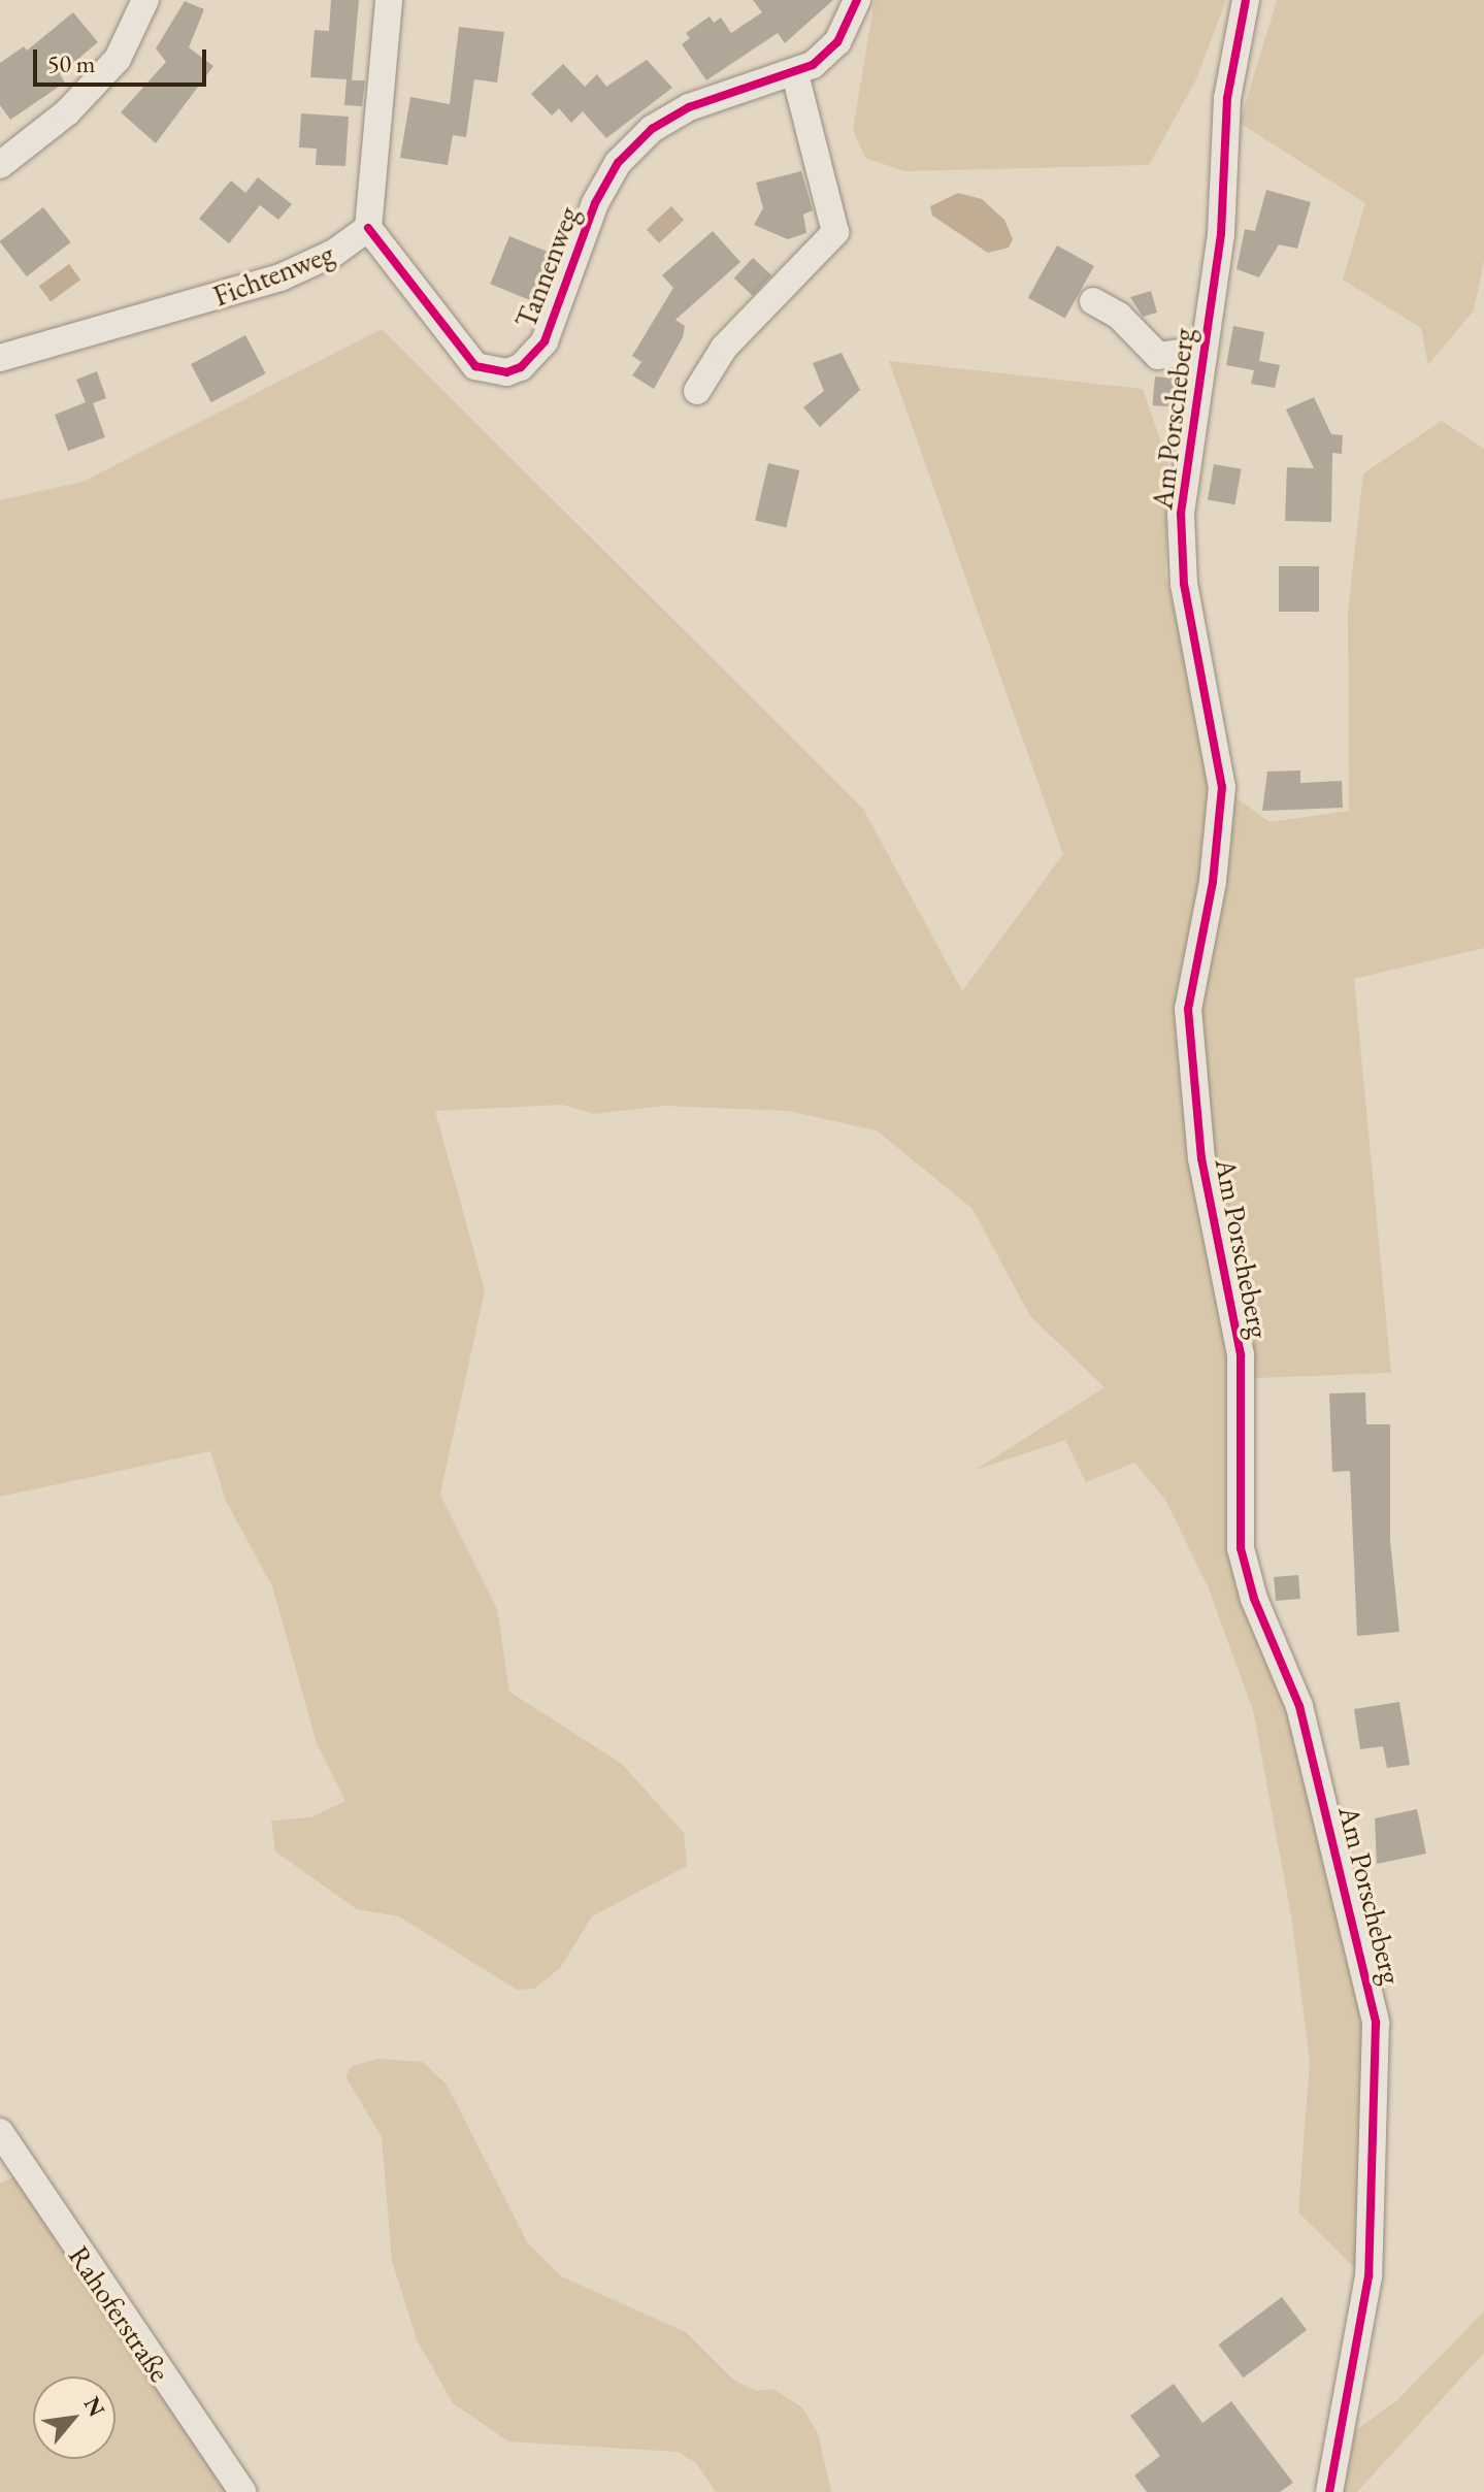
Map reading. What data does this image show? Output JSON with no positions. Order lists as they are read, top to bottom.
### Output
{
  "streets": {
    "street": [
      "Tannenweg",
      "Fichtenweg",
      "Am Porscheberg",
      "Rahoferstraße"
    ]
  },
  "crossings": [
    ["Tannenweg", "Fichtenweg"]
  ],
  "scale_bar": "50 m",
  "north": "top right"
}
